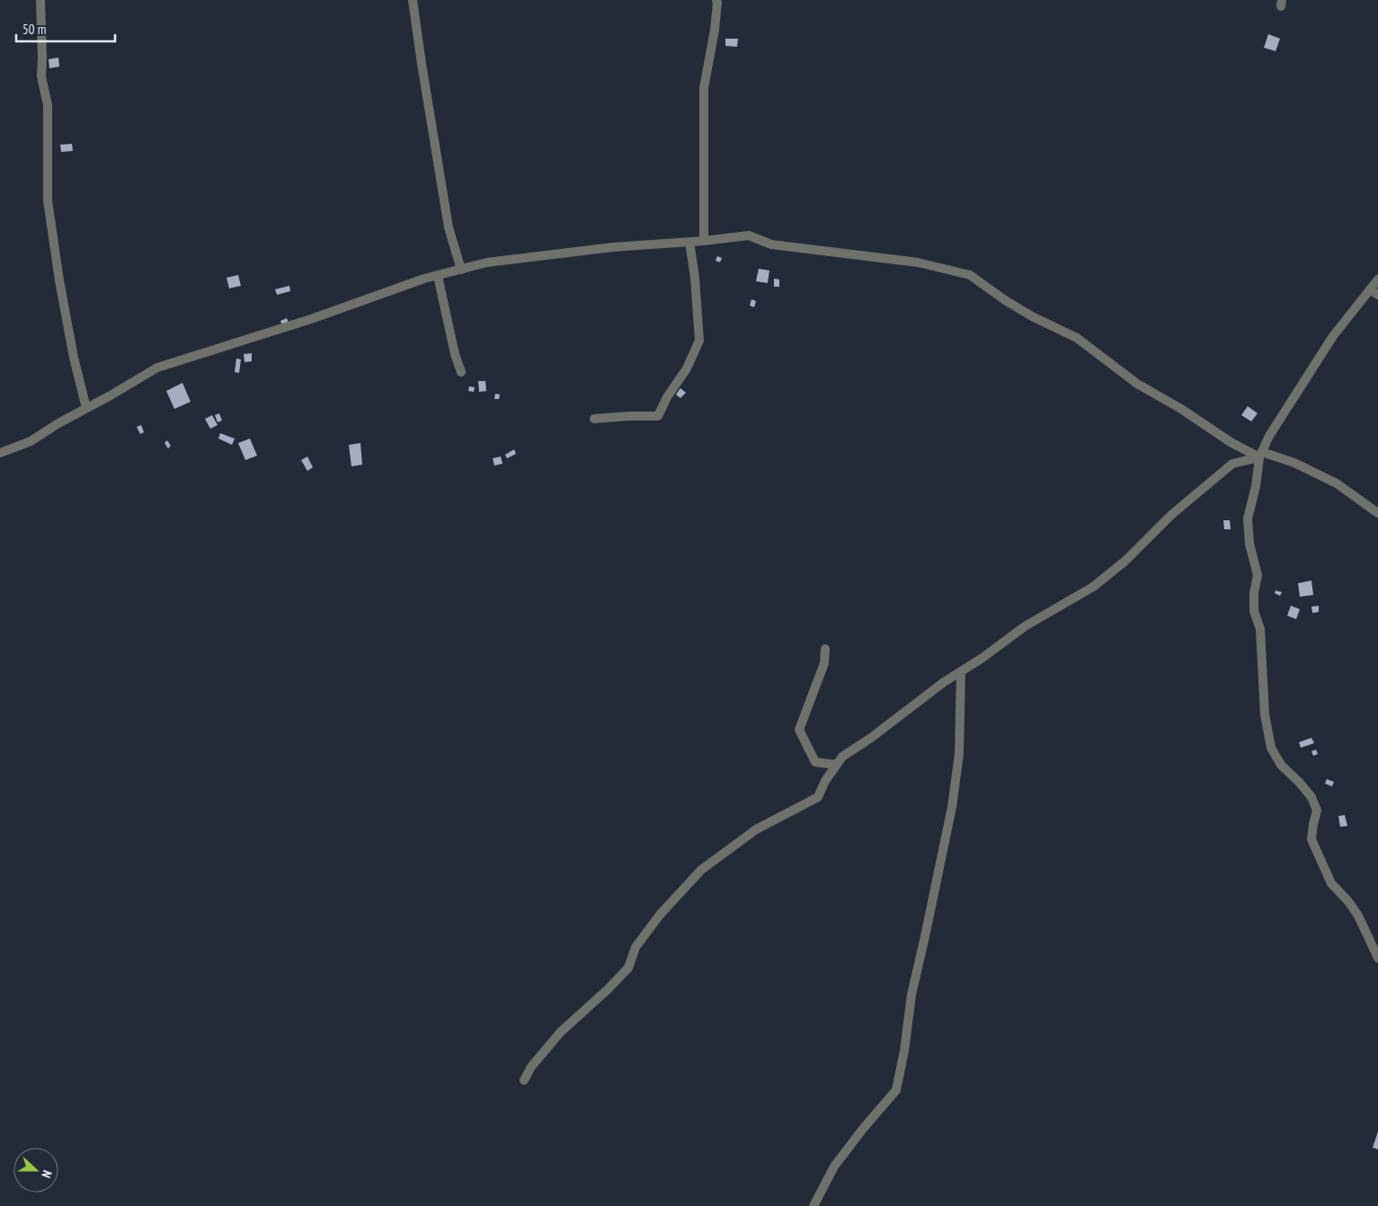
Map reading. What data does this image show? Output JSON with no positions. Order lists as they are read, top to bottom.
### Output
{
  "scale_bar": "50 m",
  "north": "right"
}
